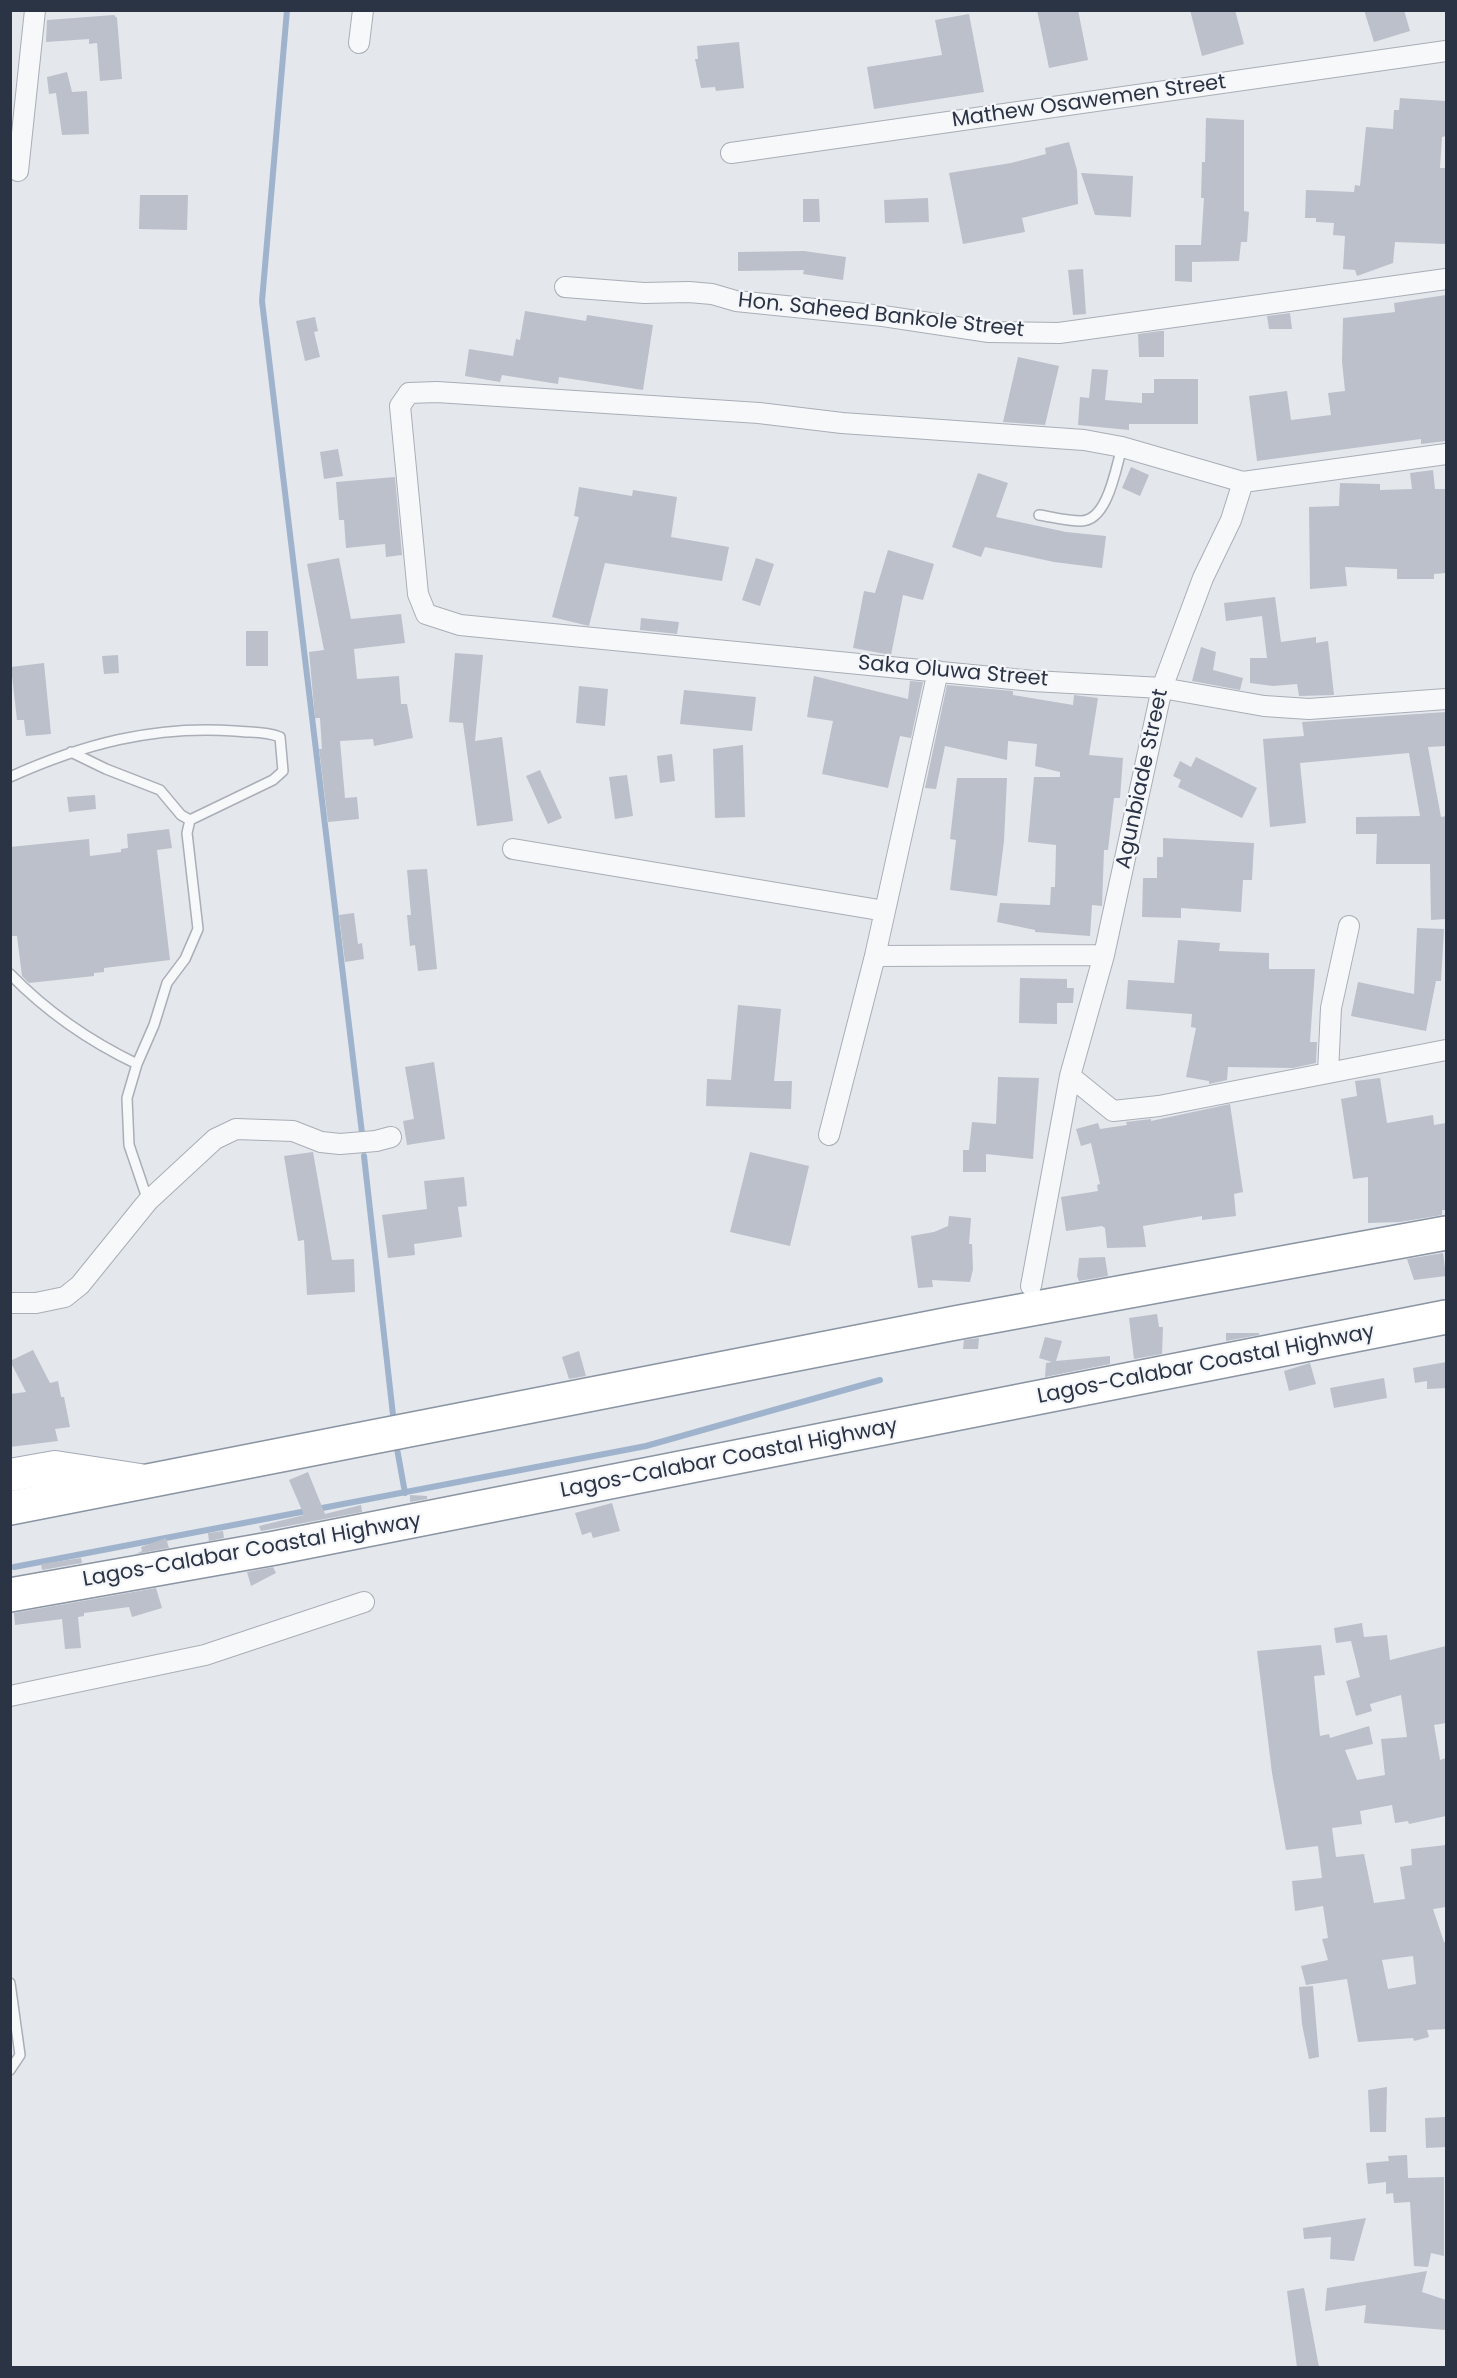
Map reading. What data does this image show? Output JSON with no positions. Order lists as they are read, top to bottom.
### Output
{
  "streets": {
    "highway": ["Lagos-Calabar Coastal Highway"],
    "street": [
      "Mathew Osawemen Street",
      "Hon. Saheed Bankole Street",
      "Saka Oluwa Street",
      "Agunbiade Street"
    ]
  },
  "crossings": [
    ["Saka Oluwa Street", "Agunbiade Street"]
  ]
}
